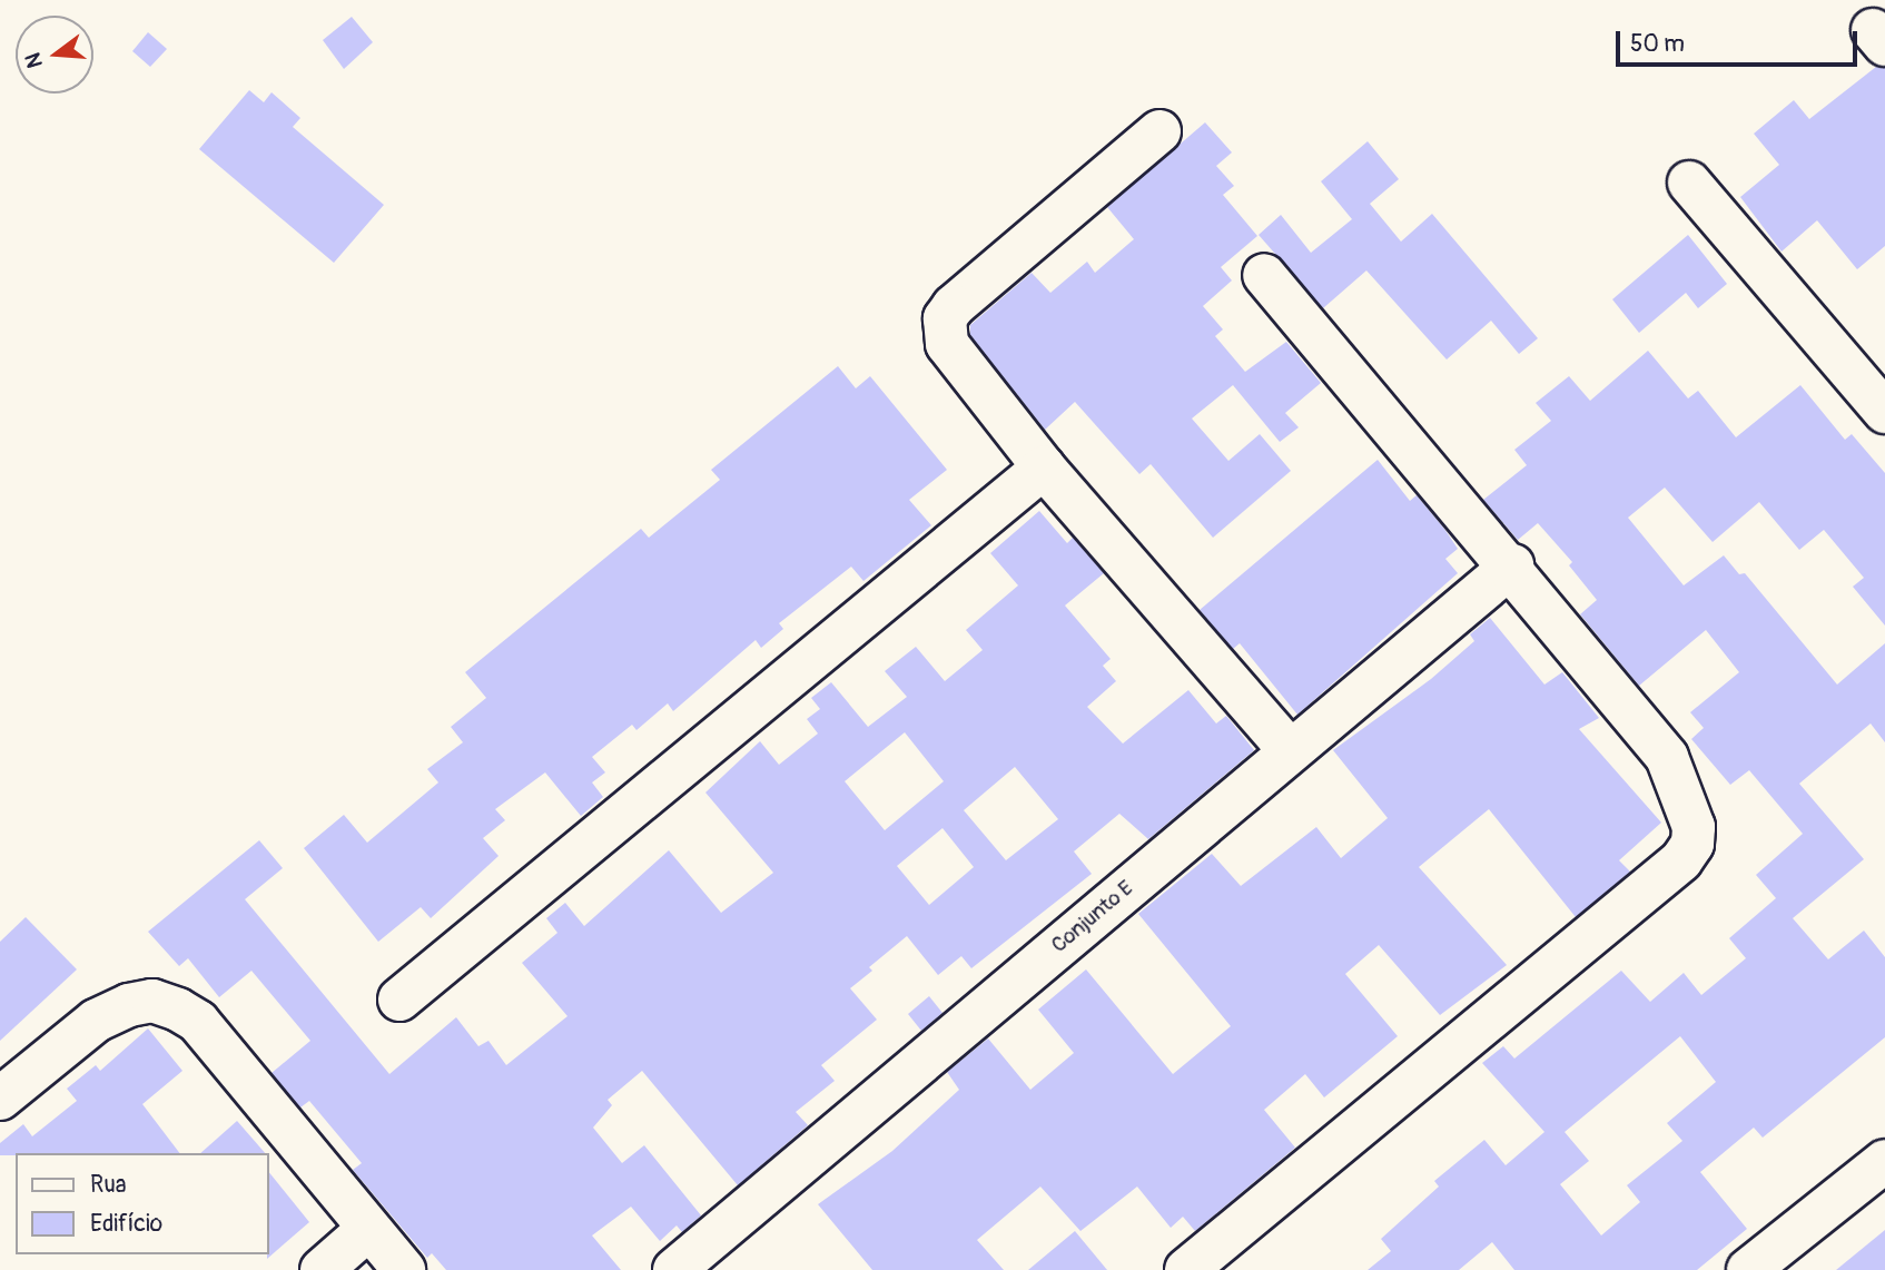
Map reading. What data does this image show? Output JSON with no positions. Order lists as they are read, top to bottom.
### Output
{
  "streets": {
    "street": ["Conjunto E"]
  },
  "legend": ["Rua", "Edifício"],
  "scale_bar": "50 m",
  "north": "left"
}
